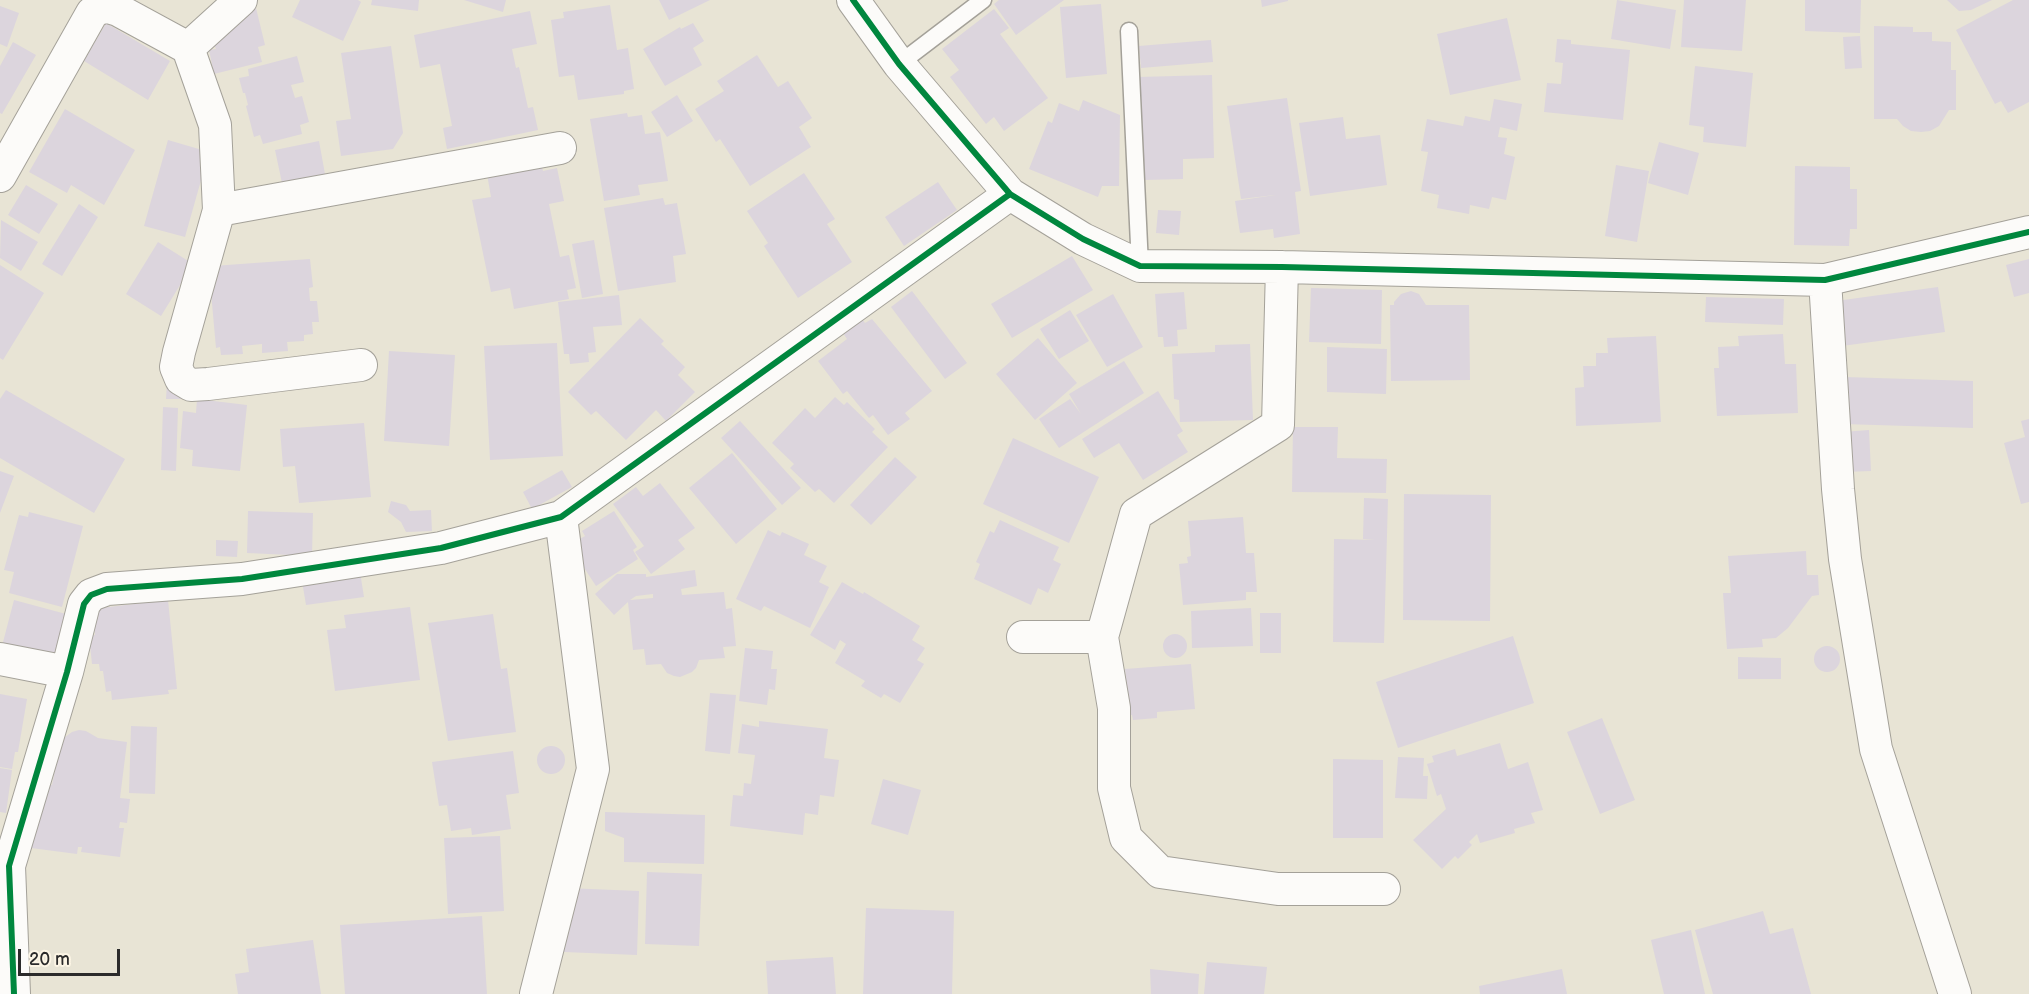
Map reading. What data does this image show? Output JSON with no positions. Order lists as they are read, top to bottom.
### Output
{
  "scale_bar": "20 m"
}
